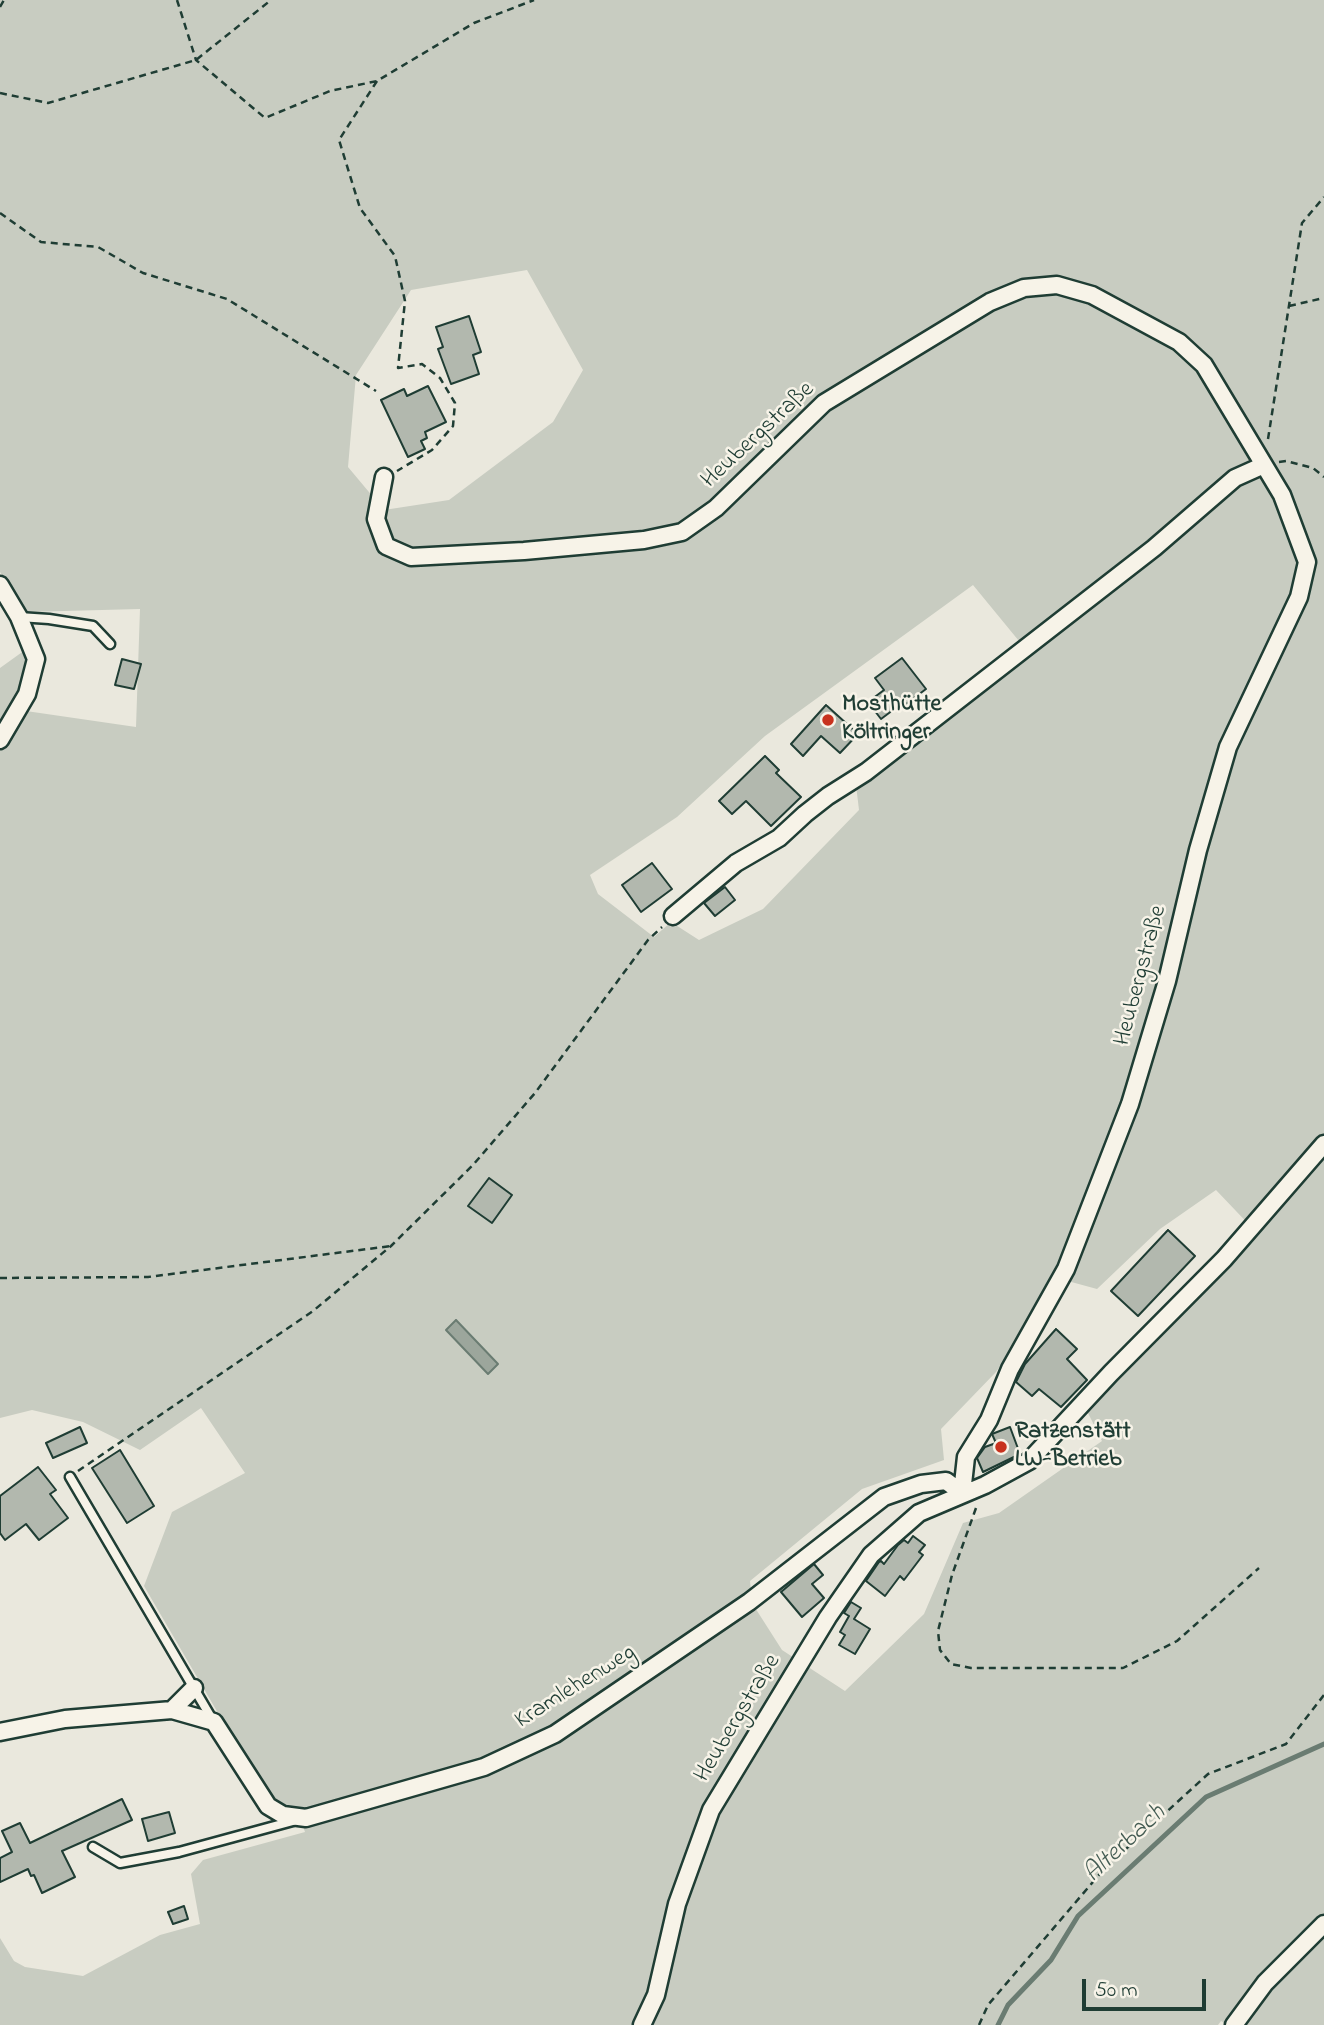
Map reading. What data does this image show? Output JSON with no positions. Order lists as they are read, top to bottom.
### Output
{
  "streets": {
    "street": ["Heubergstraße", "Kramlehenweg"]
  },
  "crossings": [
    ["Heubergstraße", "Kramlehenweg"]
  ],
  "water": ["Alterbach"],
  "places": ["Mosthütte Költringer", "Ratzenstätt LW-Betrieb"],
  "scale_bar": "50 m"
}
